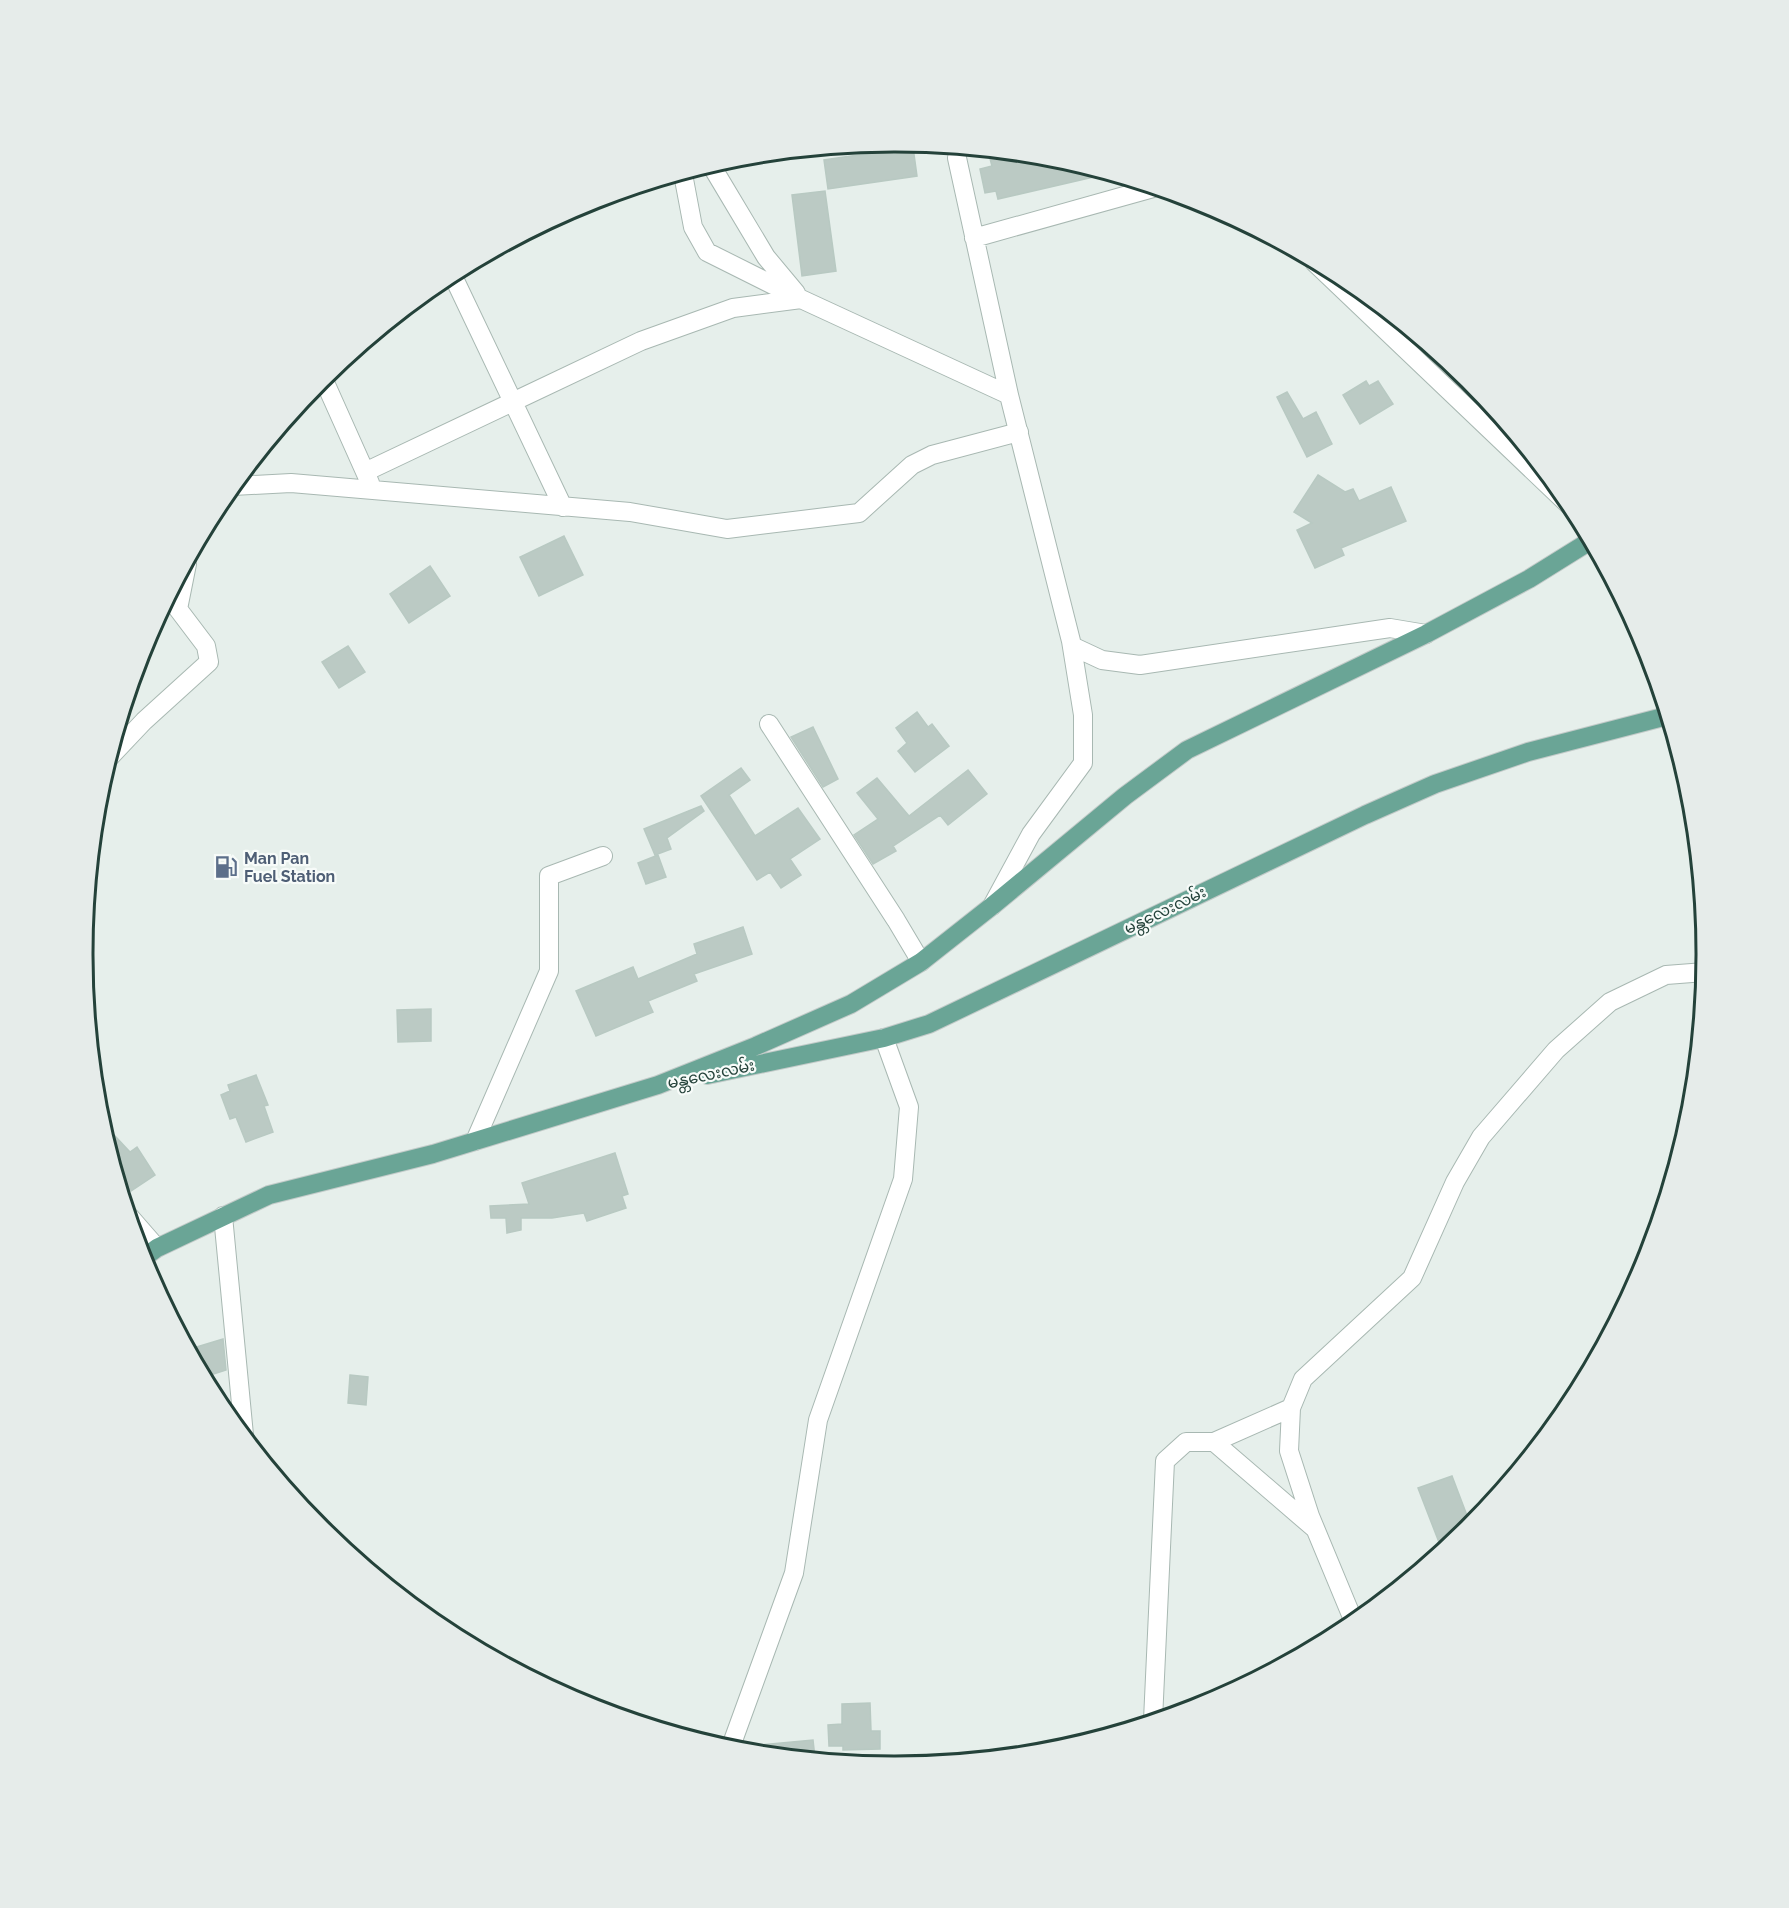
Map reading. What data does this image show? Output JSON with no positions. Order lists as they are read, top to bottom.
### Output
{
  "streets": {
    "main road": ["မန္တလေးလမ်း"]
  },
  "places": {
    "fuel station": ["Man Pan Fuel Station"]
  }
}
